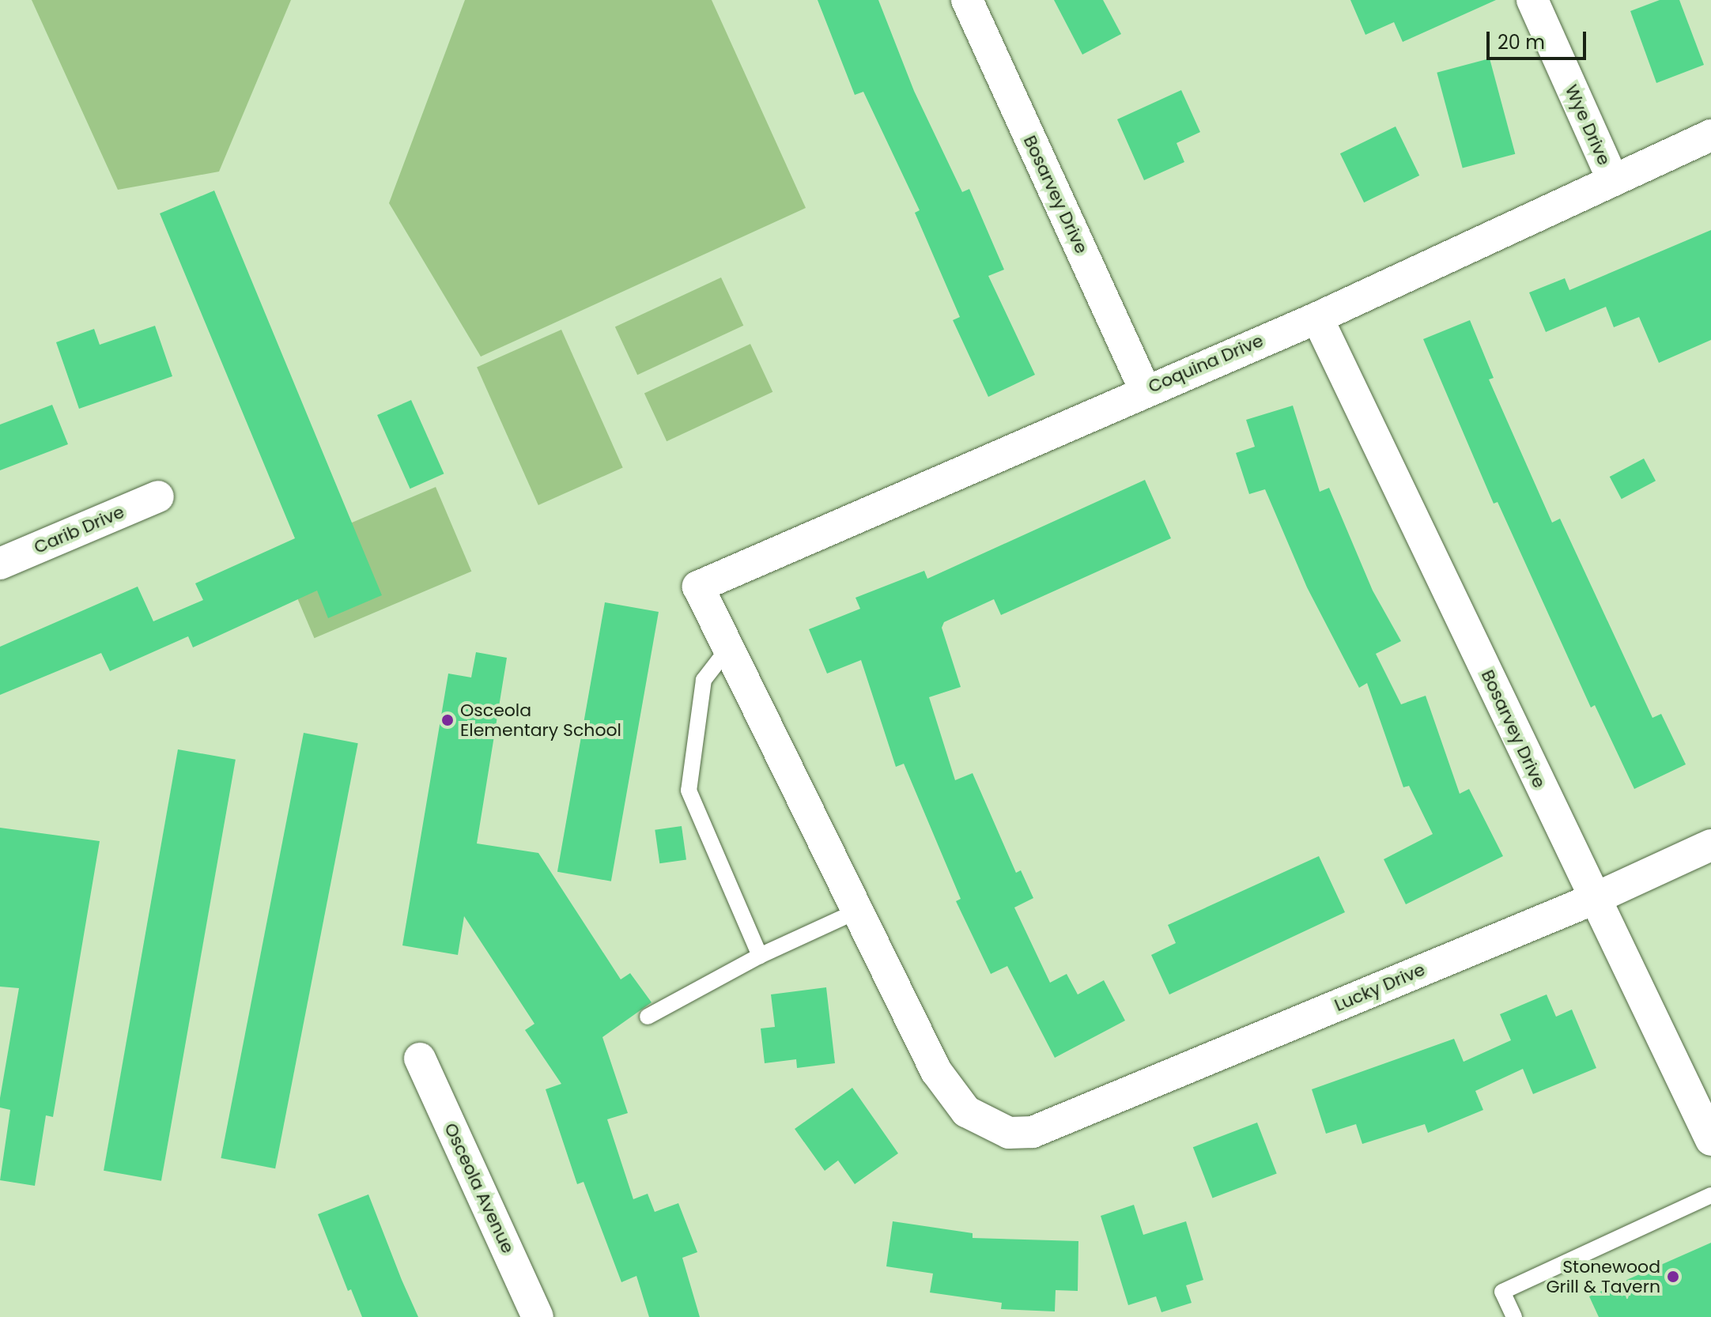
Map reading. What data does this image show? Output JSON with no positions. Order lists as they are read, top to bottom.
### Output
{
  "streets": {
    "street": [
      "Wye Drive",
      "Bosarvey Drive",
      "Coquina Drive",
      "Carib Drive",
      "Lucky Drive",
      "Osceola Avenue"
    ]
  },
  "crossings": [
    ["Wye Drive", "Coquina Drive"],
    ["Bosarvey Drive", "Coquina Drive"],
    ["Bosarvey Drive", "Lucky Drive"],
    ["Coquina Drive", "Lucky Drive"]
  ],
  "places": ["Osceola Elementary School", "Stonewood Grill & Tavern"],
  "scale_bar": "20 m"
}
